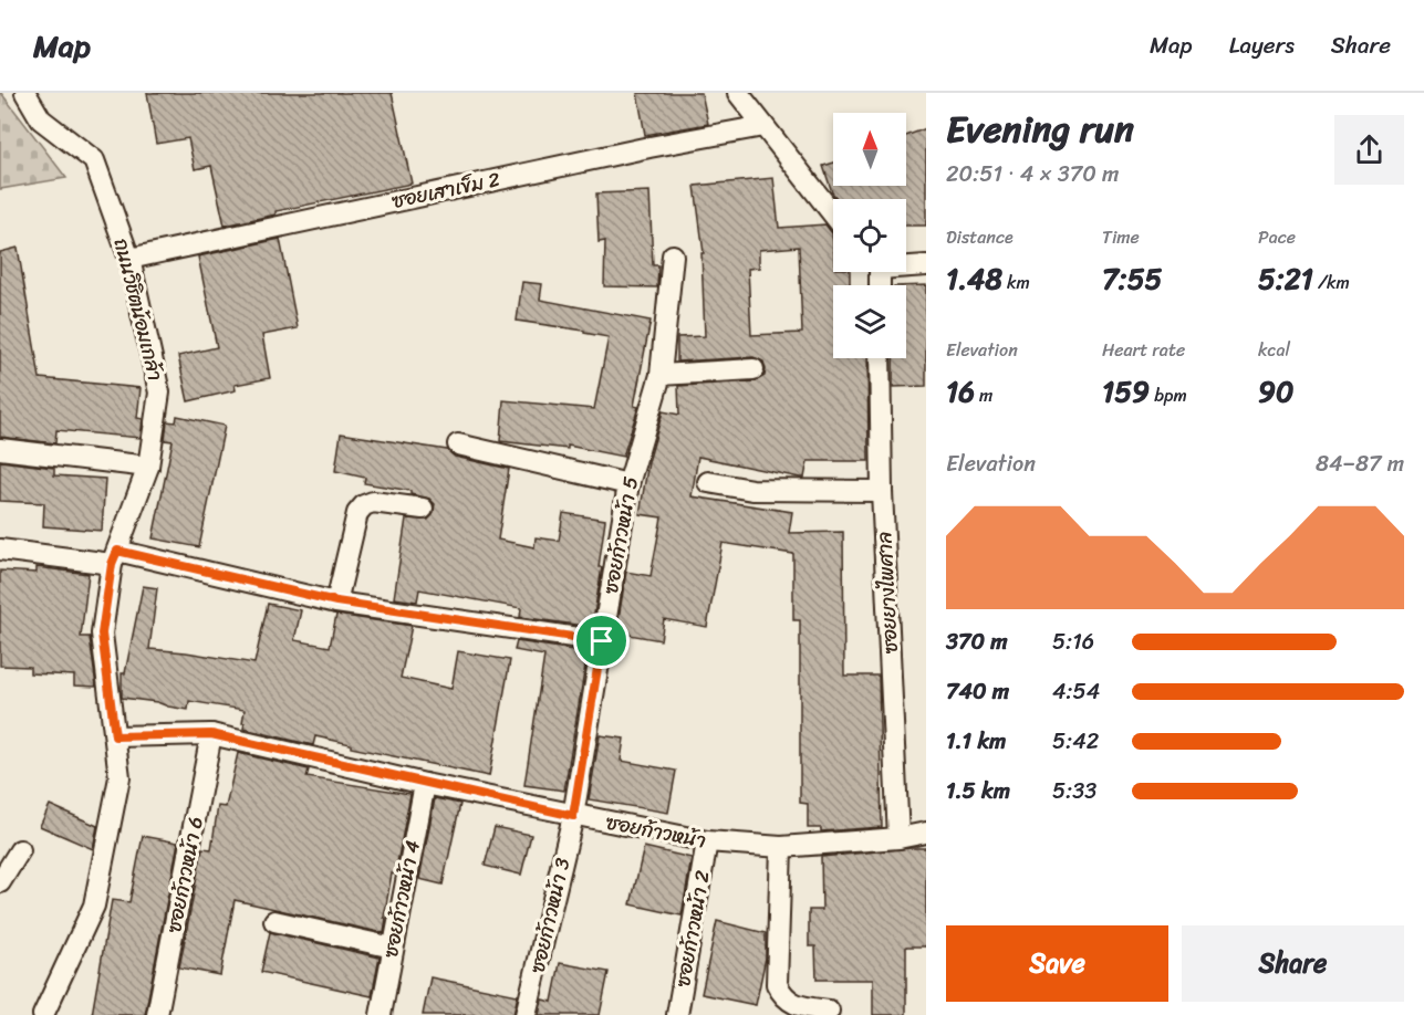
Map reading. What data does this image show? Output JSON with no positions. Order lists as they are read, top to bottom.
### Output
{
  "streets": {
    "street": [
      "ซอยเสาเข็ม 2",
      "ถนนวิชิตน้อมเกล้า",
      "ซอยก้าวหน้า 5",
      "ซอยยางไพศาล",
      "ซอยก้าวหน้า",
      "ซอยก้าวหน้า 6",
      "ซอยก้าวหน้า 4",
      "ซอยก้าวหน้า 3",
      "ซอยก้าวหน้า 2"
    ]
  },
  "crossings": [
    ["ซอยเสาเข็ม 2", "ถนนวิชิตน้อมเกล้า"],
    ["ถนนวิชิตน้อมเกล้า", "ซอยก้าวหน้า"],
    ["ซอยก้าวหน้า 5", "ซอยก้าวหน้า"],
    ["ซอยก้าวหน้า 5", "ซอยก้าวหน้า 3"],
    ["ซอยยางไพศาล", "ซอยก้าวหน้า"],
    ["ซอยก้าวหน้า", "ซอยก้าวหน้า 6"],
    ["ซอยก้าวหน้า", "ซอยก้าวหน้า 4"],
    ["ซอยก้าวหน้า", "ซอยก้าวหน้า 3"],
    ["ซอยก้าวหน้า", "ซอยก้าวหน้า 2"]
  ],
  "north": "top",
  "page": {
    "header": "Map",
    "nav": ["Map", "Layers", "Share"],
    "heading": ["Evening run", "20:51 · 4 × 370 m"],
    "stats": [
      ["Distance", "1.48 km"],
      ["Time", "7:55"],
      ["Pace", "5:21 /km"],
      ["Elevation", "16 m"],
      ["Heart rate", "159 bpm"],
      ["kcal", "90"]
    ],
    "chart": ["Elevation", "84–87 m"],
    "list": [
      {
        "name": "370 m",
        "note": "5:16"
      },
      {
        "name": "740 m",
        "note": "4:54"
      },
      {
        "name": "1.1 km",
        "note": "5:42"
      },
      {
        "name": "1.5 km",
        "note": "5:33"
      }
    ],
    "buttons": ["Save", "Share"]
  }
}
